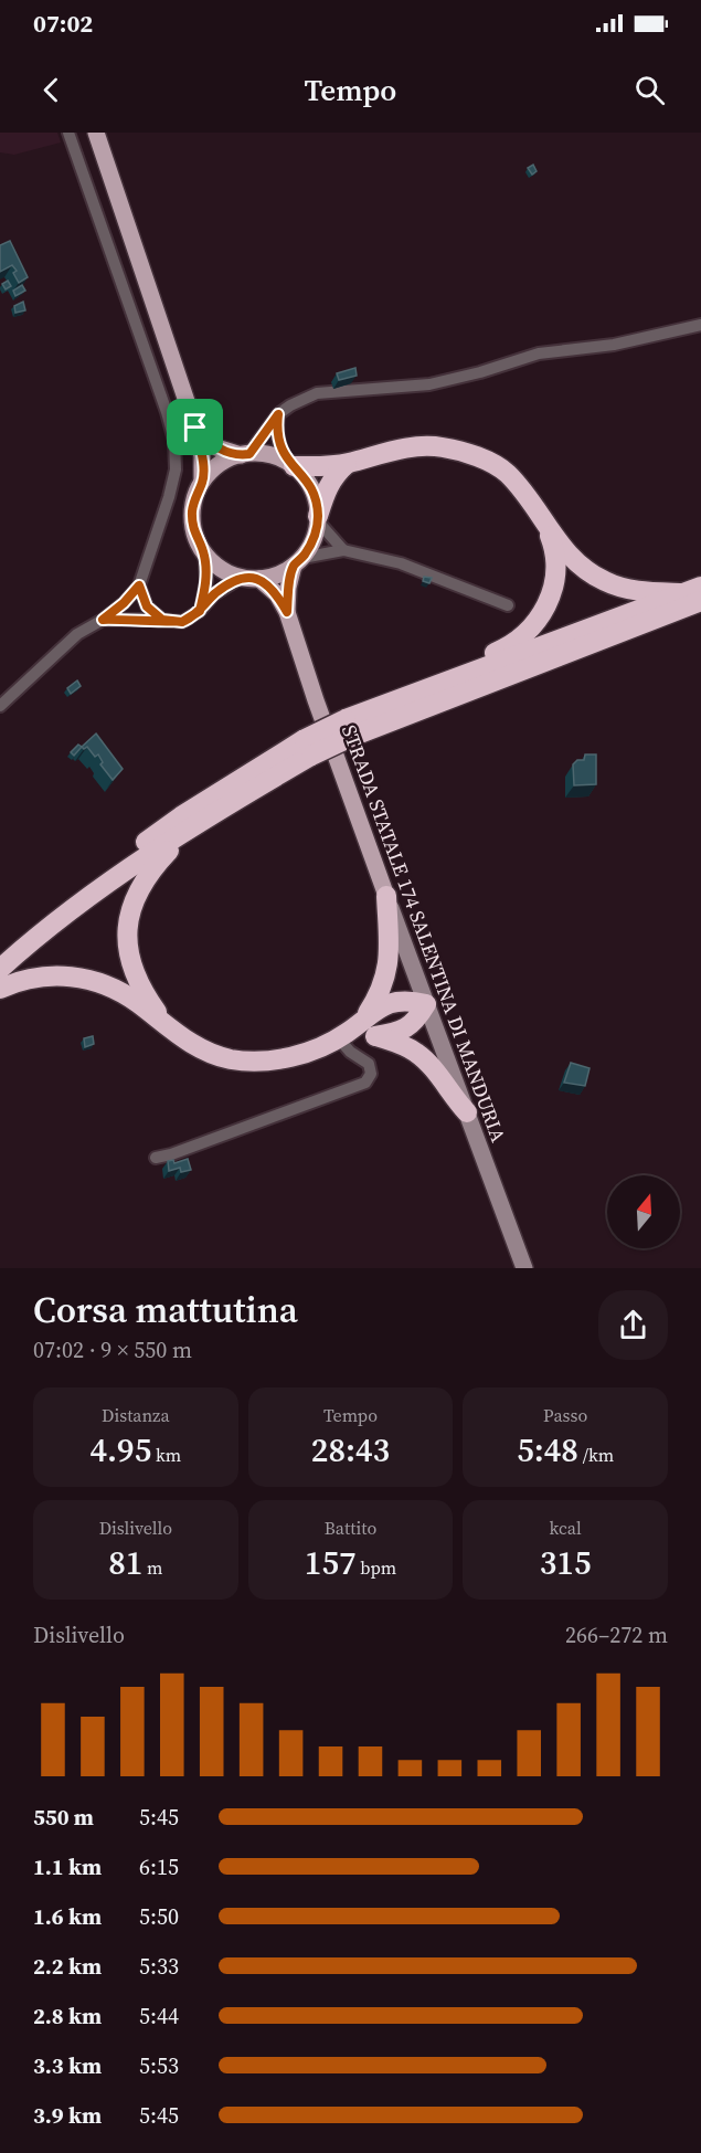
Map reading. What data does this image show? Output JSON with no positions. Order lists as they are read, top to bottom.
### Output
{
  "streets": {
    "main road": ["STRADA STATALE 174 SALENTINA DI MANDURIA"]
  },
  "north": "top",
  "page": {
    "status": "07:02",
    "header": "Tempo",
    "heading": ["Corsa mattutina", "07:02 · 9 × 550 m"],
    "stats": [
      ["Distanza", "4.95 km"],
      ["Tempo", "28:43"],
      ["Passo", "5:48 /km"],
      ["Dislivello", "81 m"],
      ["Battito", "157 bpm"],
      ["kcal", "315"]
    ],
    "chart": ["Dislivello", "266–272 m"],
    "list": [
      {
        "name": "550 m",
        "note": "5:45"
      },
      {
        "name": "1.1 km",
        "note": "6:15"
      },
      {
        "name": "1.6 km",
        "note": "5:50"
      },
      {
        "name": "2.2 km",
        "note": "5:33"
      },
      {
        "name": "2.8 km",
        "note": "5:44"
      },
      {
        "name": "3.3 km",
        "note": "5:53"
      },
      {
        "name": "3.9 km",
        "note": "5:45"
      }
    ]
  }
}
